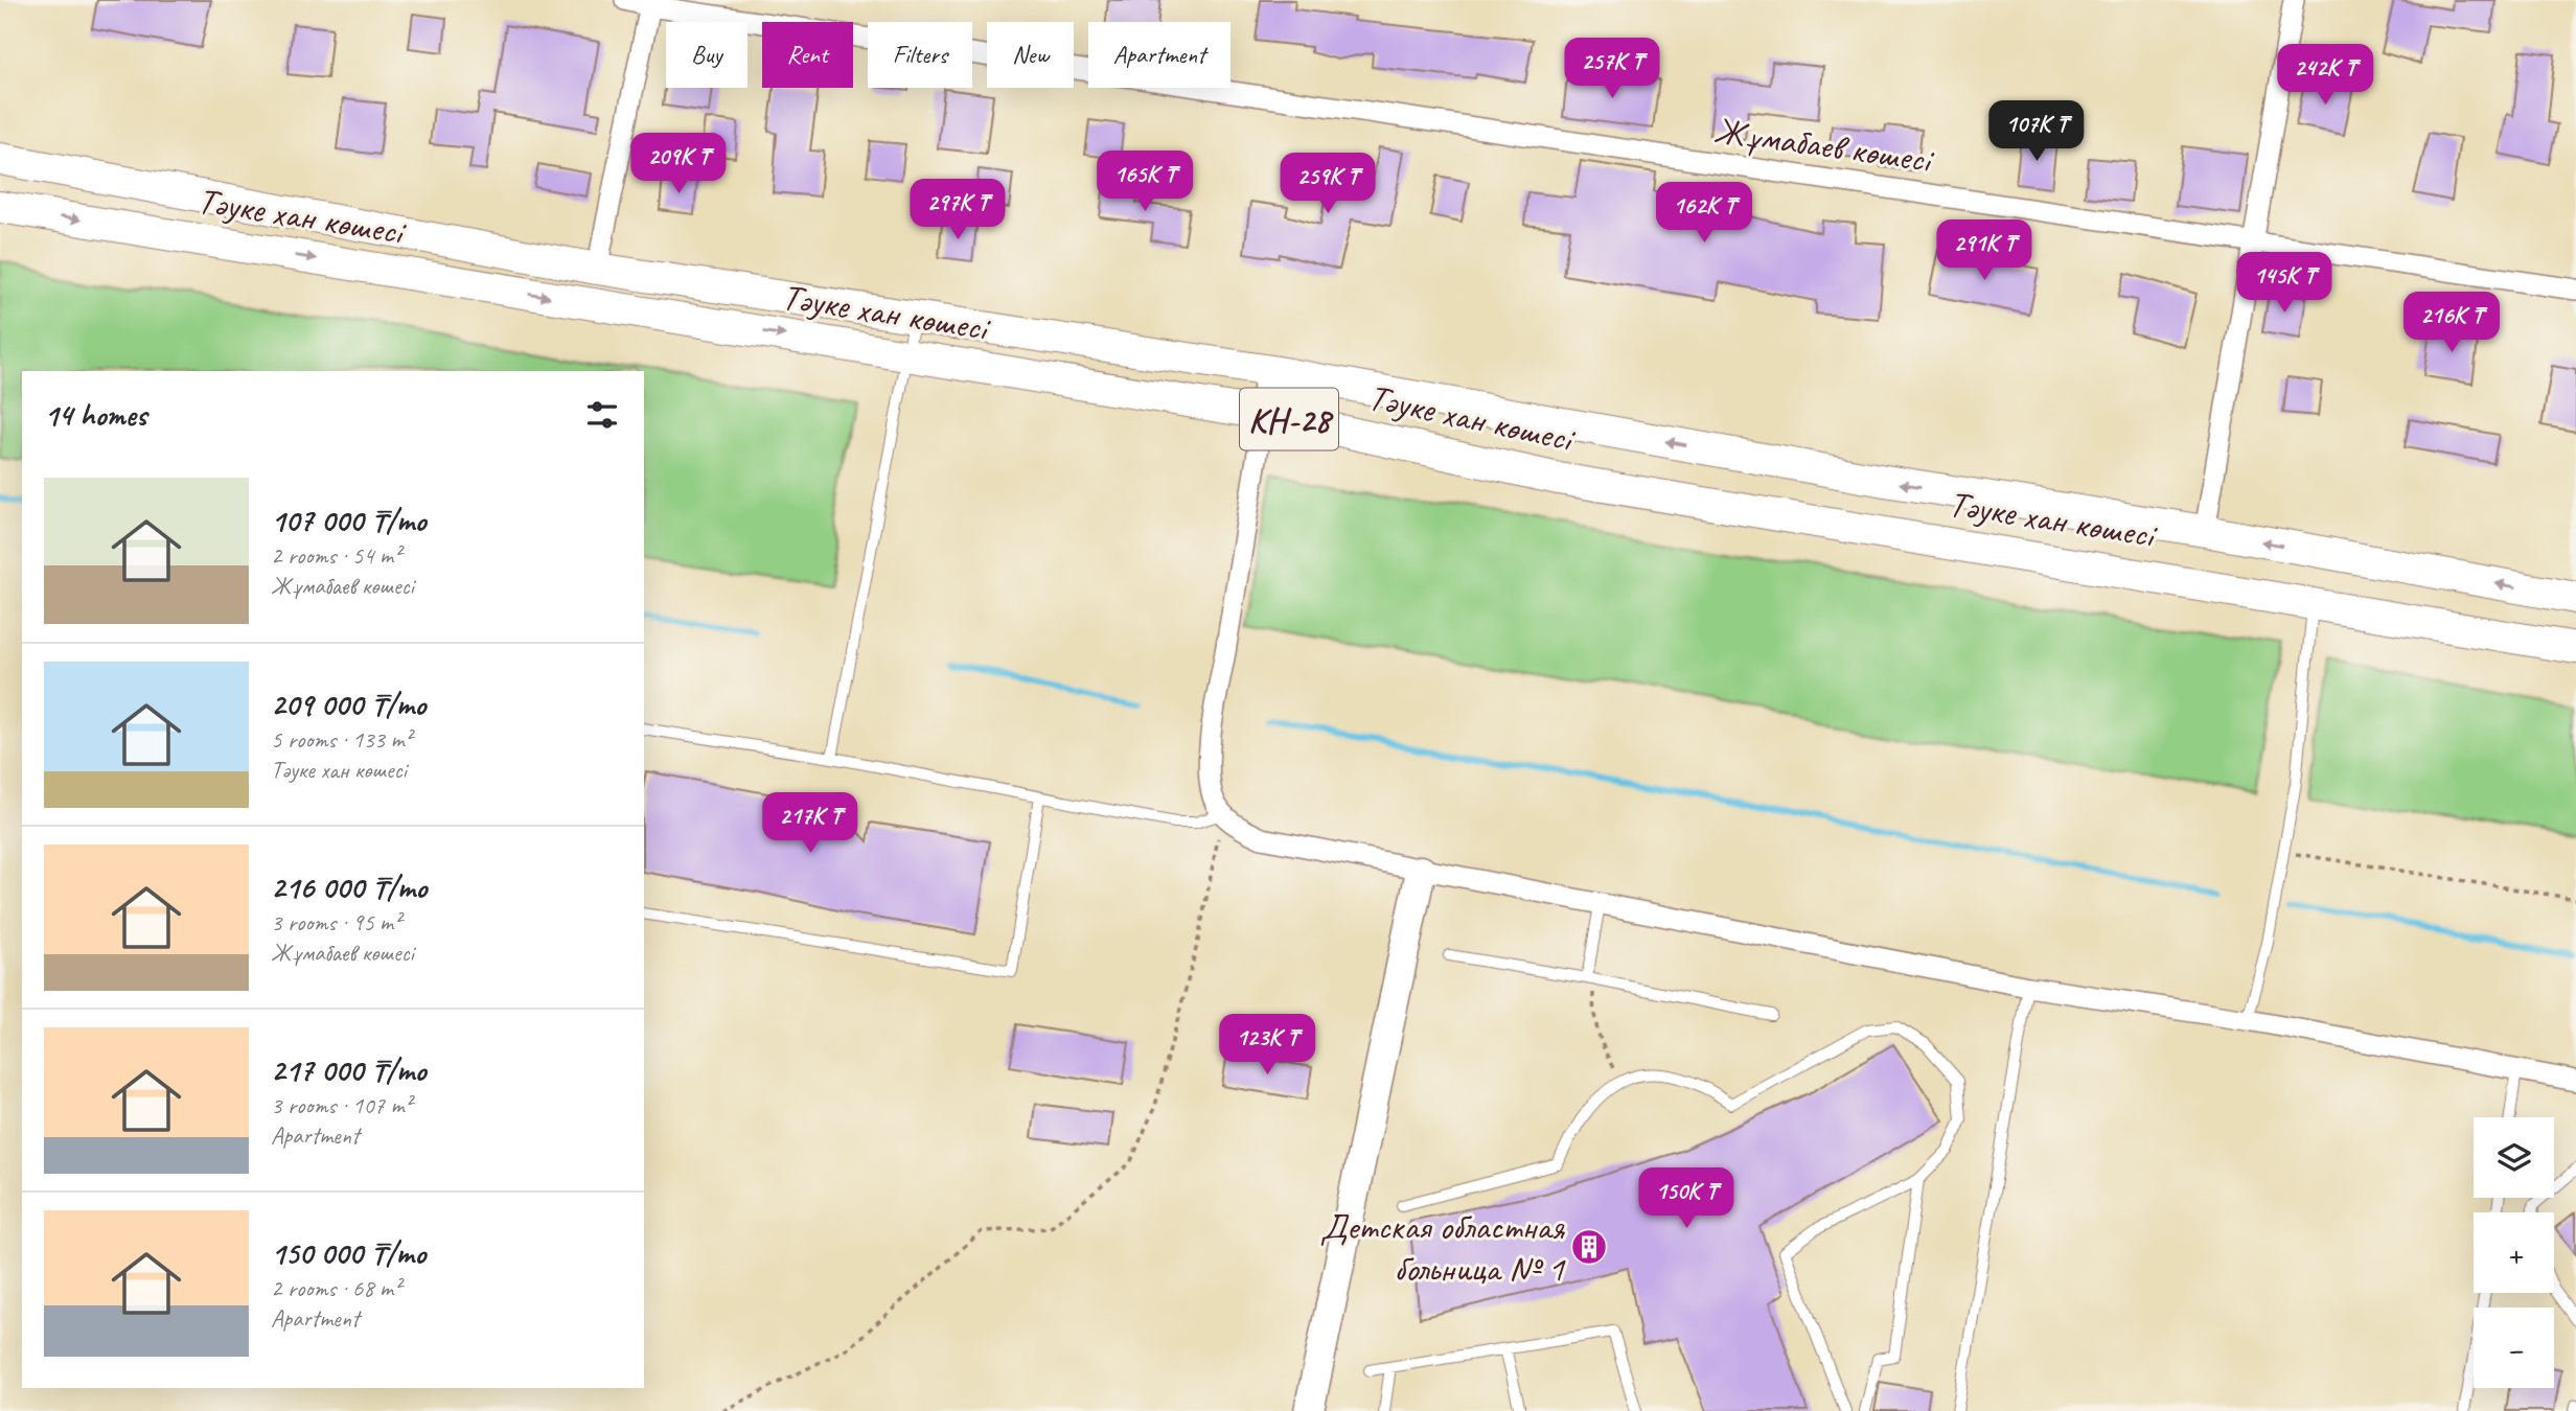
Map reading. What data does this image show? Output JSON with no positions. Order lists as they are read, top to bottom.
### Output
{
  "streets": {
    "main road": ["Тәуке хан көшесі", "КН-28"],
    "street": ["Жұмабаев көшесі"]
  },
  "places": {
    "building": ["Детская областная больница № 1"]
  },
  "page": {
    "chip": [
      "Buy",
      "Rent",
      "Filters",
      "New",
      "Apartment"
    ],
    "price": [
      "257K ₸",
      "242K ₸",
      "107K ₸",
      "209K ₸",
      "165K ₸",
      "259K ₸",
      "297K ₸",
      "162K ₸",
      "291K ₸",
      "145K ₸",
      "216K ₸",
      "217K ₸",
      "123K ₸",
      "150K ₸"
    ],
    "heading": "14 homes",
    "list": [
      {
        "name": "107 000 ₸/mo",
        "note": "2 rooms · 54 m² · Жұмабаев көшесі"
      },
      {
        "name": "209 000 ₸/mo",
        "note": "5 rooms · 133 m² · Тәуке хан көшесі"
      },
      {
        "name": "216 000 ₸/mo",
        "note": "3 rooms · 95 m² · Жұмабаев көшесі"
      },
      {
        "name": "217 000 ₸/mo",
        "note": "3 rooms · 107 m² · Apartment"
      },
      {
        "name": "150 000 ₸/mo",
        "note": "2 rooms · 68 m² · Apartment"
      }
    ],
    "map_buttons": ["+", "−"]
  }
}
